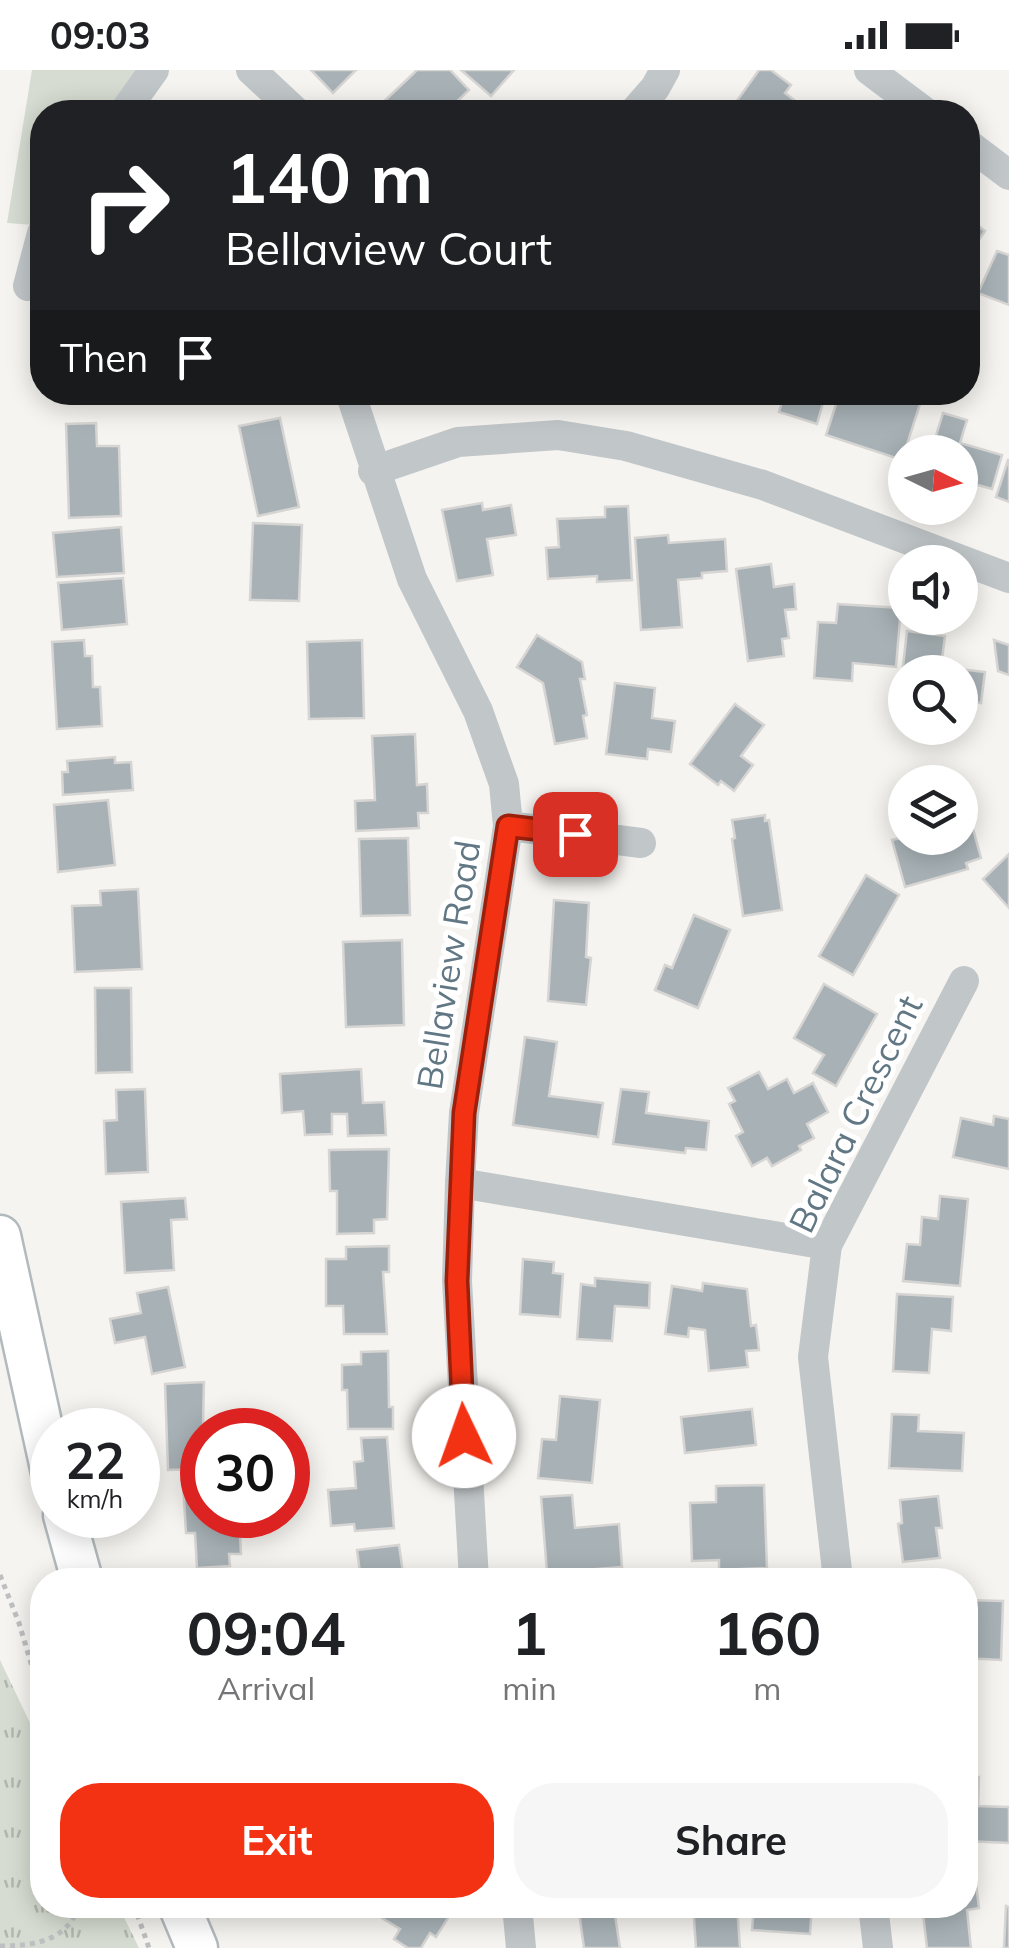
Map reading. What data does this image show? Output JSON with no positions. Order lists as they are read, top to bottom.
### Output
{
  "streets": {
    "street": ["Bellaview Road", "Balara Crescent"]
  },
  "north": "right",
  "page": {
    "status": "09:03",
    "turn": ["140 m", "Bellaview Court"],
    "then": "Then",
    "speed": "22 km/h",
    "limit": "30",
    "eta": [
      "09:04",
      "Arrival",
      "1",
      "min",
      "160",
      "m"
    ],
    "buttons": ["Exit", "Share"]
  }
}
